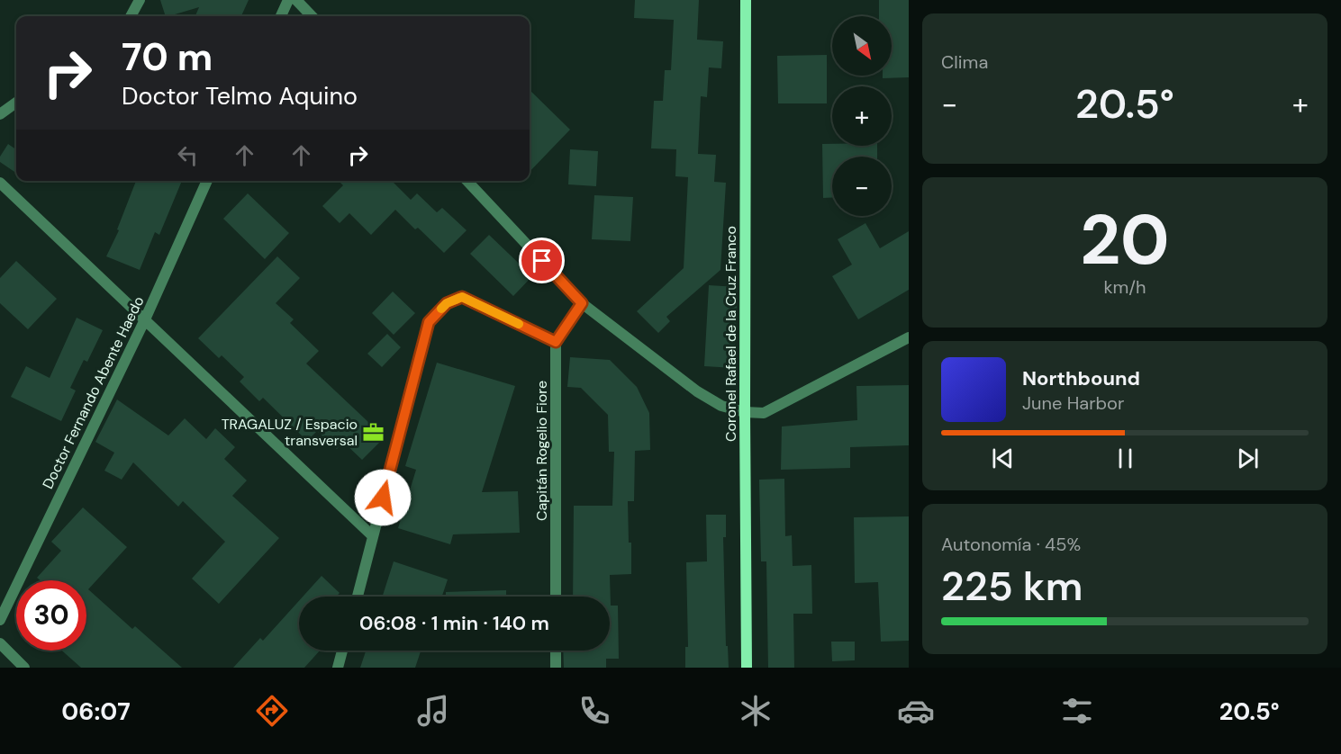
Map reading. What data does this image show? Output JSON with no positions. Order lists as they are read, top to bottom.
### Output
{
  "streets": {
    "street": ["Coronel Rafael de la Cruz Franco", "Doctor Fernando Abente Haedo", "Capitán Rogelio Fiore"]
  },
  "places": {
    "office": ["TRAGALUZ / Espacio transversal"]
  },
  "north": "bottom right",
  "page": {
    "tile": [
      "Clima",
      ["20", "km/h"],
      ["Autonomía · 45%", "225 km"]
    ],
    "map_buttons": ["+", "−"],
    "turn": ["70 m", "Doctor Telmo Aquino"],
    "heat": ["−", "20.5°", "+"],
    "song": ["Northbound", "June Harbor"],
    "limit": "30",
    "trip": "06:08 · 1 min · 140 m",
    "tabs": ["06:07", "20.5°"]
  }
}
